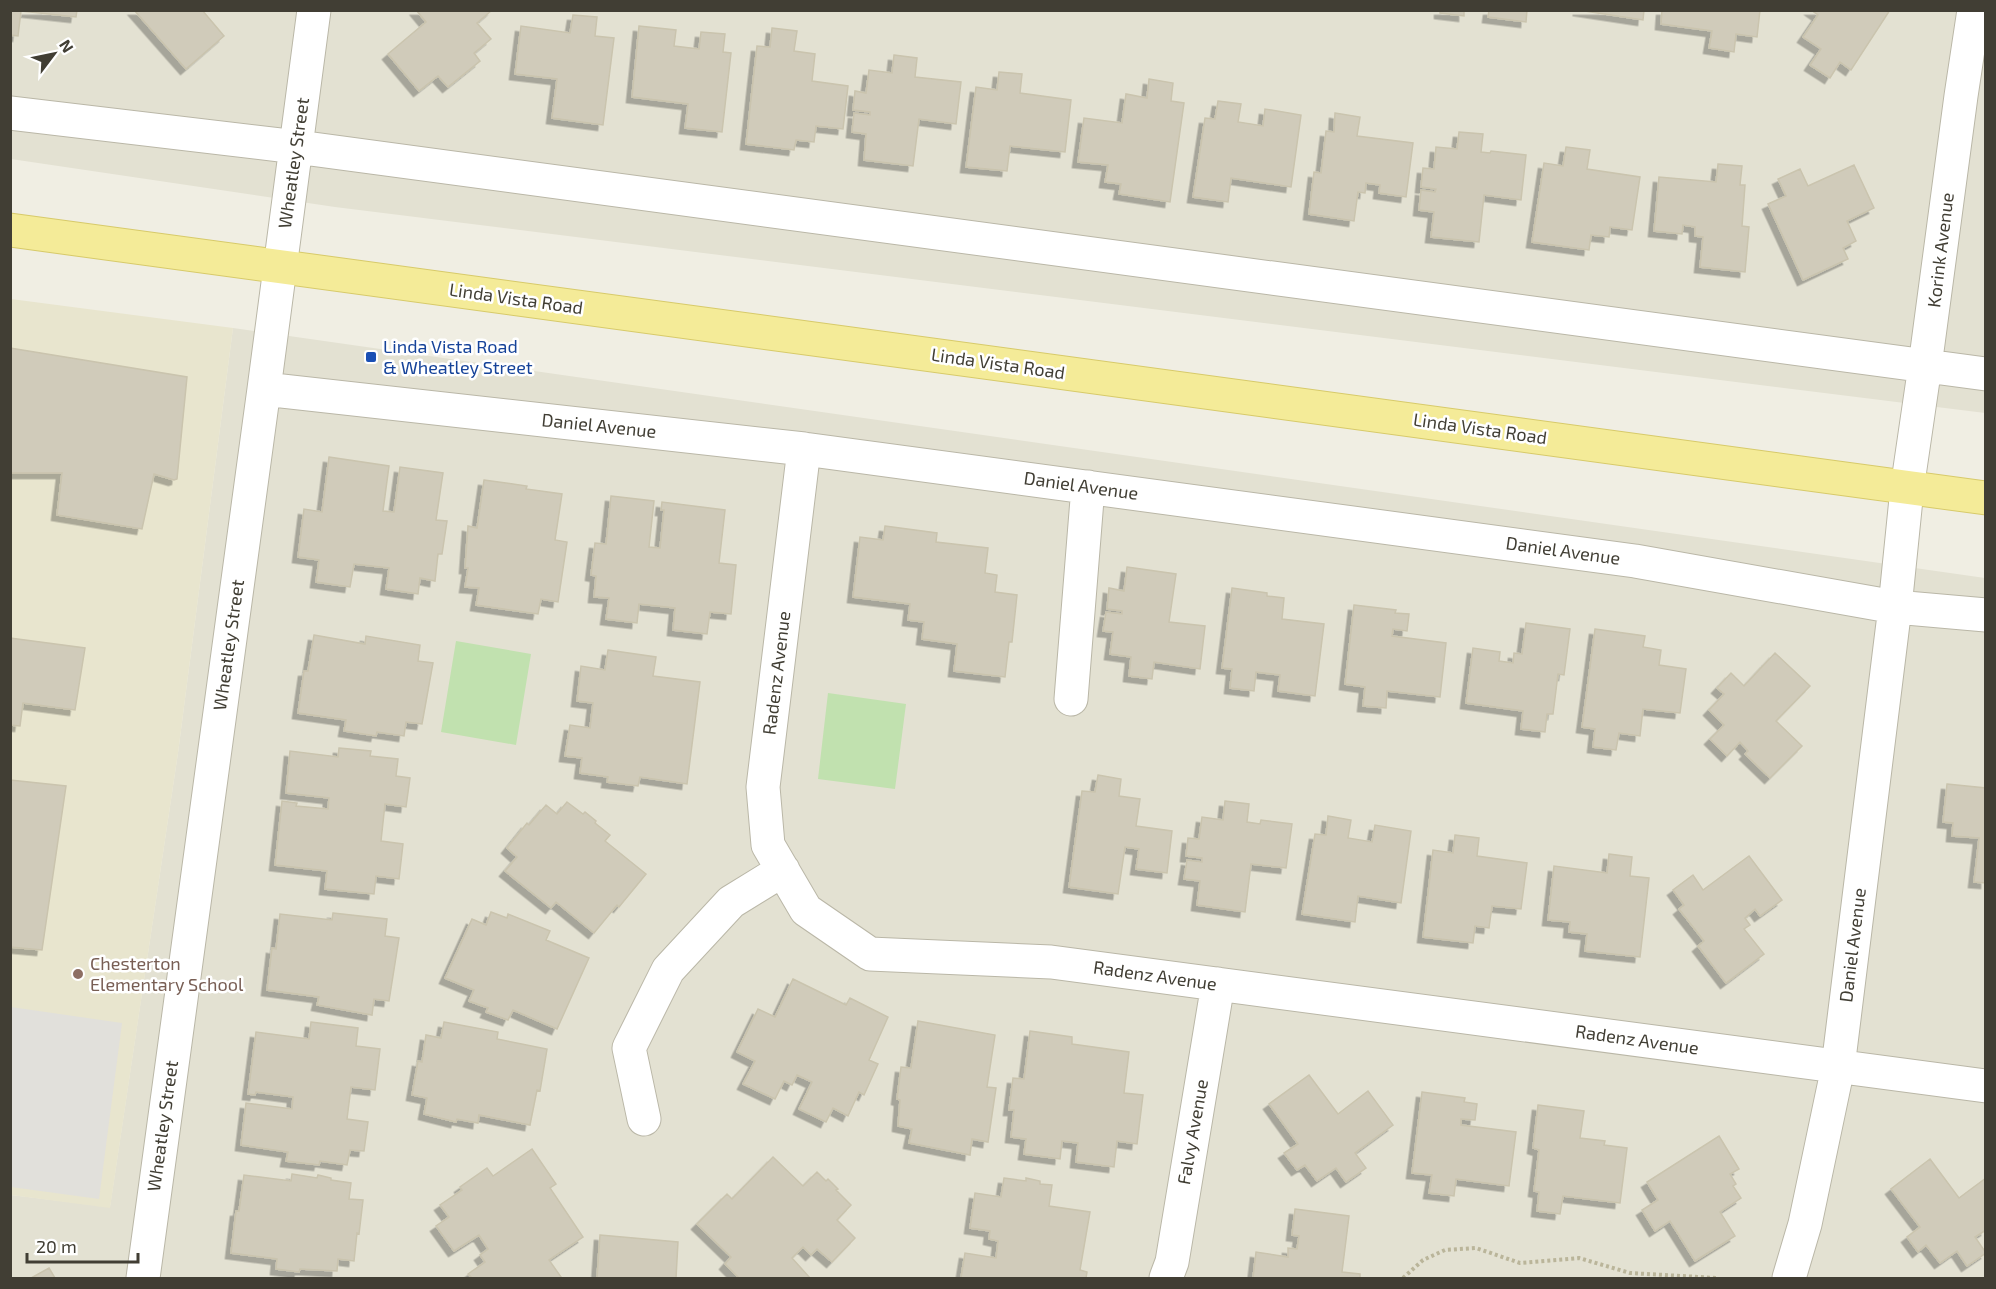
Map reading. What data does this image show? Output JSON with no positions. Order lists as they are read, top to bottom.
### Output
{
  "streets": {
    "main road": ["Linda Vista Road"],
    "street": [
      "Wheatley Street",
      "Korink Avenue",
      "Daniel Avenue",
      "Radenz Avenue",
      "Falvy Avenue"
    ]
  },
  "crossings": [
    ["Wheatley Street", "Linda Vista Road"],
    ["Wheatley Street", "Daniel Avenue"],
    ["Korink Avenue", "Linda Vista Road"],
    ["Korink Avenue", "Daniel Avenue"],
    ["Linda Vista Road", "Daniel Avenue"],
    ["Daniel Avenue", "Radenz Avenue"],
    ["Radenz Avenue", "Falvy Avenue"]
  ],
  "places": {
    "transit": ["Linda Vista Road & Wheatley Street"],
    "other": ["Chesterton Elementary School"]
  },
  "scale_bar": "20 m",
  "north": "top right"
}
